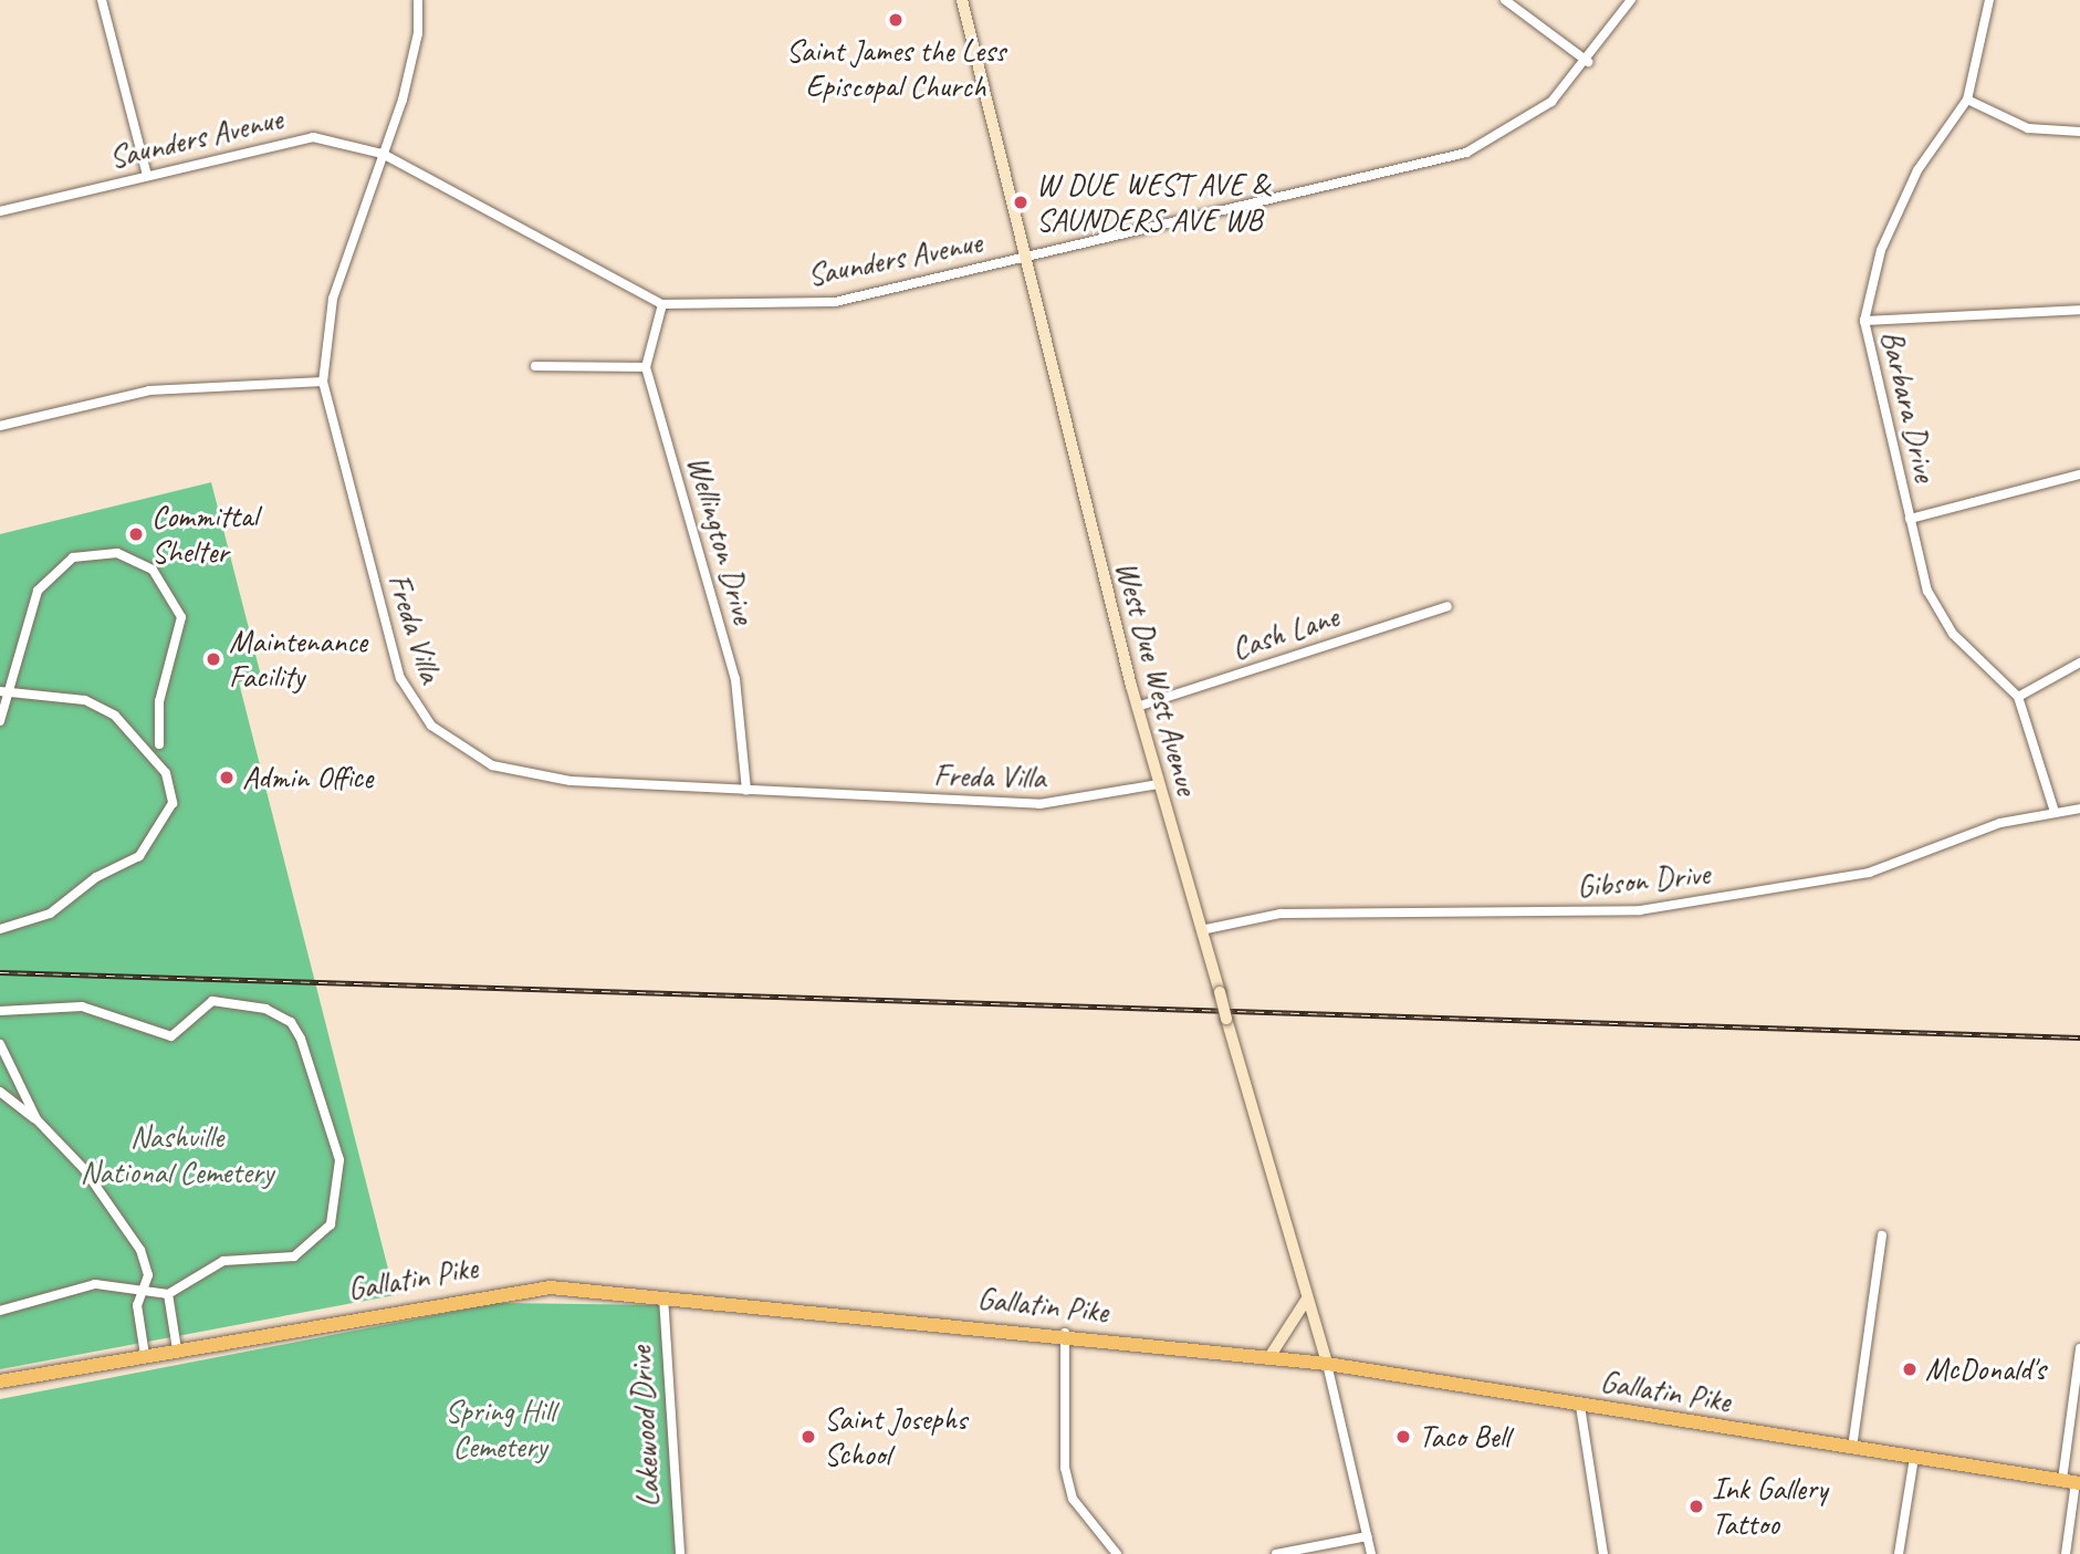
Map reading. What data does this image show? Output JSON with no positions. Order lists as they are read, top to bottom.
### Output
{
  "streets": {
    "main road": ["West Due West Avenue", "Gallatin Pike"],
    "street": [
      "Saunders Avenue",
      "Barbara Drive",
      "Wellington Drive",
      "Freda Villa",
      "Cash Lane",
      "Gibson Drive",
      "Lakewood Drive"
    ]
  },
  "crossings": [
    ["Saunders Avenue", "Freda Villa"],
    ["Saunders Avenue", "West Due West Avenue"],
    ["Barbara Drive", "Gibson Drive"],
    ["Wellington Drive", "Freda Villa"],
    ["Freda Villa", "West Due West Avenue"],
    ["Cash Lane", "West Due West Avenue"],
    ["West Due West Avenue", "Gibson Drive"],
    ["West Due West Avenue", "Gallatin Pike"],
    ["Gallatin Pike", "Lakewood Drive"]
  ],
  "parks": ["Nashville National Cemetery", "Spring Hill Cemetery"],
  "places": [
    "Saint James the Less Episcopal Church",
    "W DUE WEST AVE & SAUNDERS AVE WB",
    "Committal Shelter",
    "Maintenance Facility",
    "Admin Office",
    "McDonald's",
    "Saint Josephs School",
    "Taco Bell",
    "Ink Gallery Tattoo"
  ]
}
